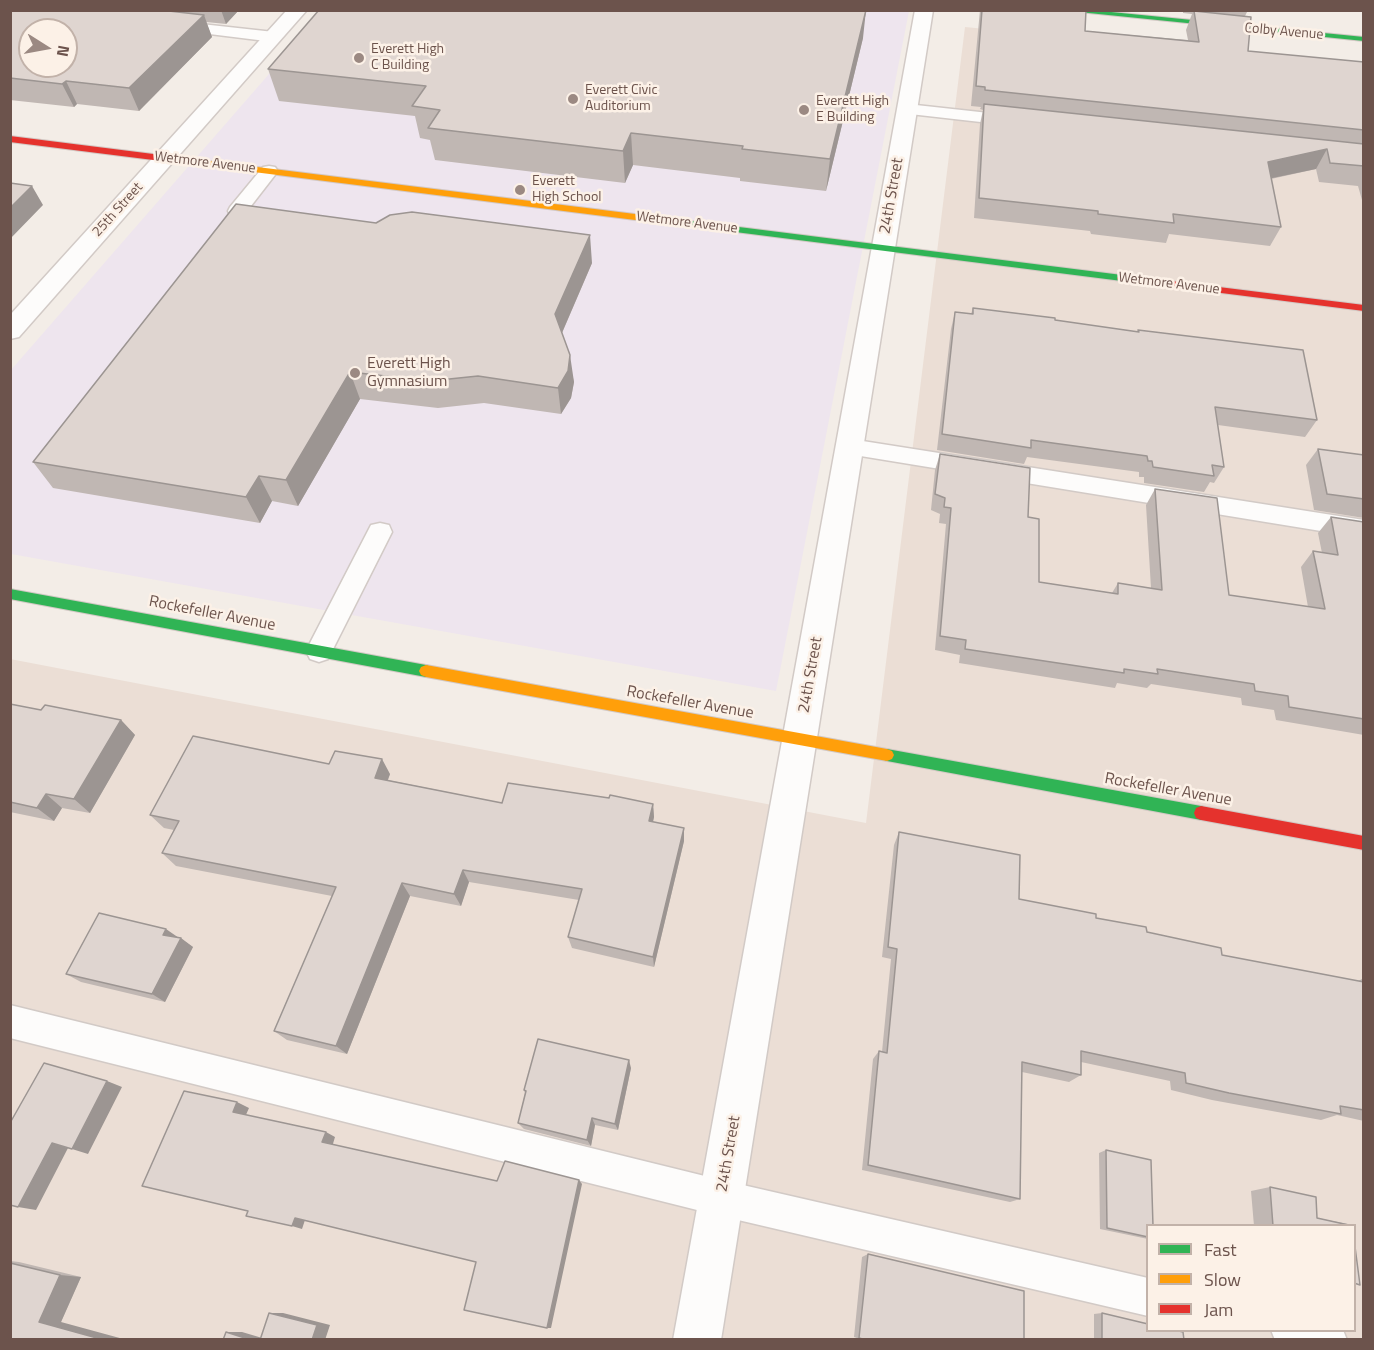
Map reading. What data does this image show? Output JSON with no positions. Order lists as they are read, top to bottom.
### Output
{
  "streets": {
    "street": [
      "Colby Avenue",
      "Wetmore Avenue",
      "24th Street",
      "25th Street",
      "Rockefeller Avenue"
    ]
  },
  "crossings": [
    ["Wetmore Avenue", "24th Street"],
    ["Wetmore Avenue", "25th Street"],
    ["24th Street", "Rockefeller Avenue"]
  ],
  "places": [
    "Everett High C Building",
    "Everett Civic Auditorium",
    "Everett High E Building",
    "Everett High School",
    "Everett High Gymnasium"
  ],
  "legend": ["Fast", "Slow", "Jam"],
  "north": "right"
}
